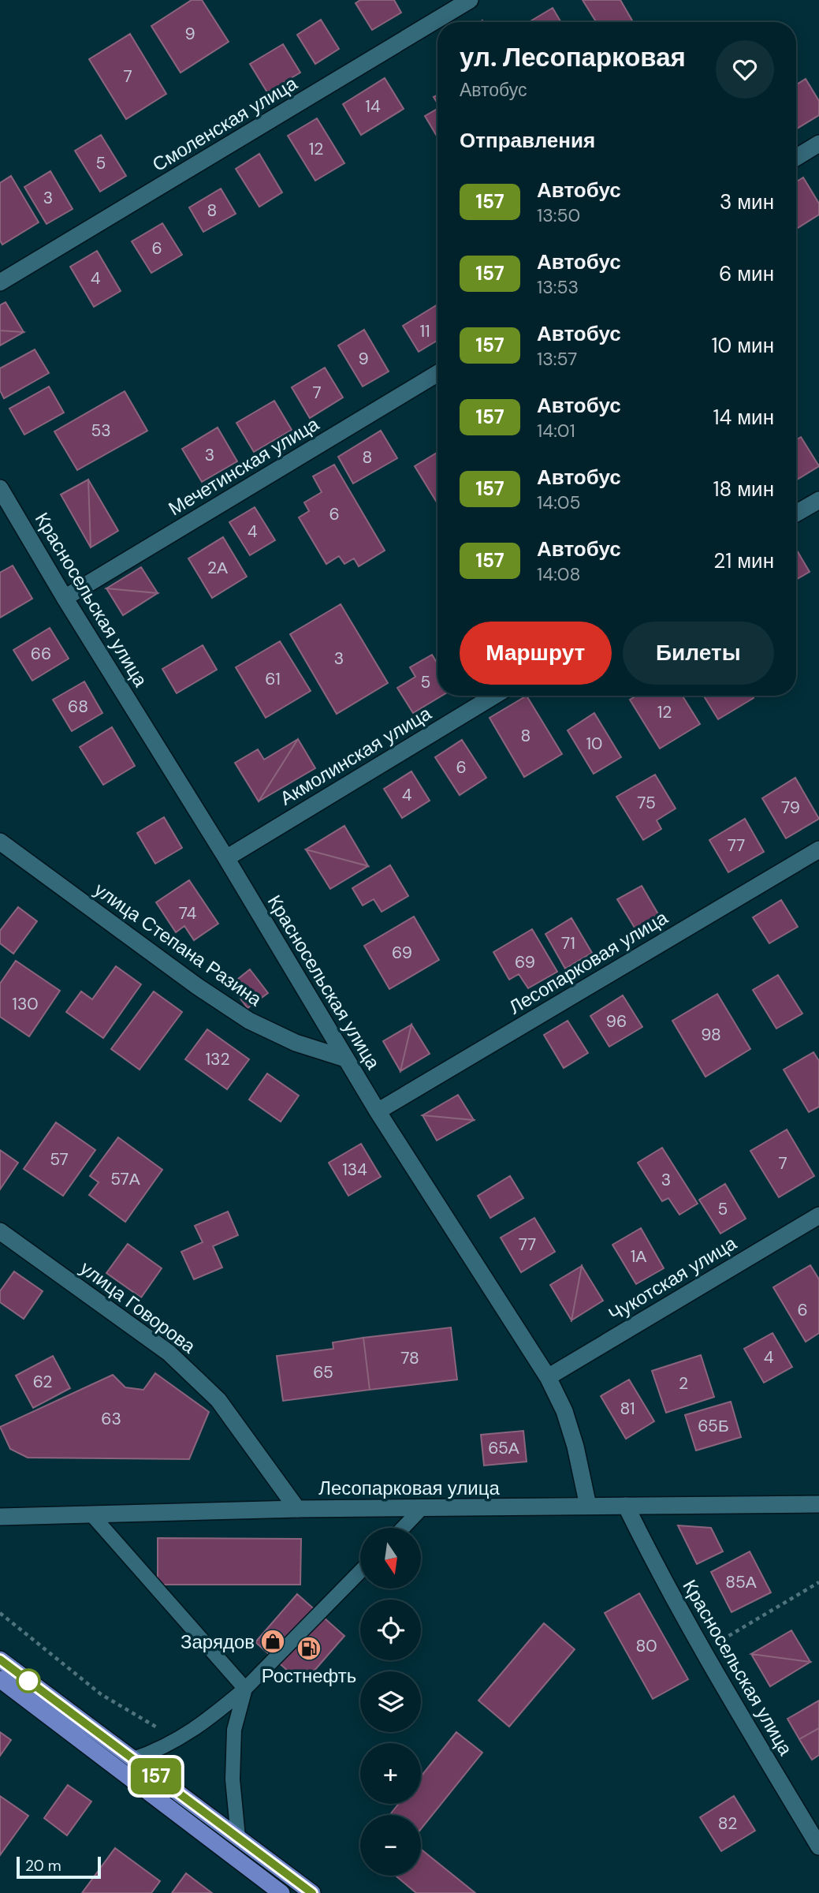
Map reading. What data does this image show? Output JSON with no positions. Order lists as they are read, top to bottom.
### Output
{
  "streets": {
    "street": [
      "Смоленская улица",
      "Мечетинская улица",
      "Красносельская улица",
      "Акмолинская улица",
      "улица Степана Разина",
      "Лесопарковая улица",
      "Чукотская улица",
      "улица Говорова"
    ]
  },
  "crossings": [
    ["Мечетинская улица", "Красносельская улица"],
    ["Красносельская улица", "Акмолинская улица"],
    ["Красносельская улица", "улица Степана Разина"],
    ["Красносельская улица", "Лесопарковая улица"],
    ["Красносельская улица", "Чукотская улица"],
    ["Лесопарковая улица", "улица Говорова"]
  ],
  "places": {
    "shop": ["Зарядов"],
    "fuel station": ["Ростнефть"]
  },
  "lines": ["bus line 157"],
  "house_numbers": [
    "9",
    "7",
    "14",
    "12",
    "5",
    "3",
    "8",
    "6",
    "4",
    "11",
    "9",
    "7",
    "53",
    "3",
    "8",
    "6",
    "4",
    "2А",
    "66",
    "3",
    "61",
    "5",
    "68",
    "12",
    "8",
    "10",
    "6",
    "4",
    "75",
    "79",
    "77",
    "74",
    "71",
    "69",
    "69",
    "130",
    "96",
    "98",
    "132",
    "57",
    "7",
    "134",
    "57А",
    "3",
    "5",
    "77",
    "1А",
    "6",
    "4",
    "78",
    "65",
    "62",
    "2",
    "81",
    "63",
    "65Б",
    "65А",
    "85А",
    "80",
    "82"
  ],
  "scale_bar": "20 m",
  "north": "bottom",
  "page": {
    "on_map": "157",
    "heading": [
      ["ул. Лесопарковая", "Автобус"],
      "Отправления"
    ],
    "list": [
      {
        "mark": "157",
        "name": "Автобус",
        "note": "13:50",
        "value": "3 мин"
      },
      {
        "mark": "157",
        "name": "Автобус",
        "note": "13:53",
        "value": "6 мин"
      },
      {
        "mark": "157",
        "name": "Автобус",
        "note": "13:57",
        "value": "10 мин"
      },
      {
        "mark": "157",
        "name": "Автобус",
        "note": "14:01",
        "value": "14 мин"
      },
      {
        "mark": "157",
        "name": "Автобус",
        "note": "14:05",
        "value": "18 мин"
      },
      {
        "mark": "157",
        "name": "Автобус",
        "note": "14:08",
        "value": "21 мин"
      }
    ],
    "buttons": ["Маршрут", "Билеты"],
    "map_buttons": ["+", "−"],
    "scale": "20 m"
  }
}
